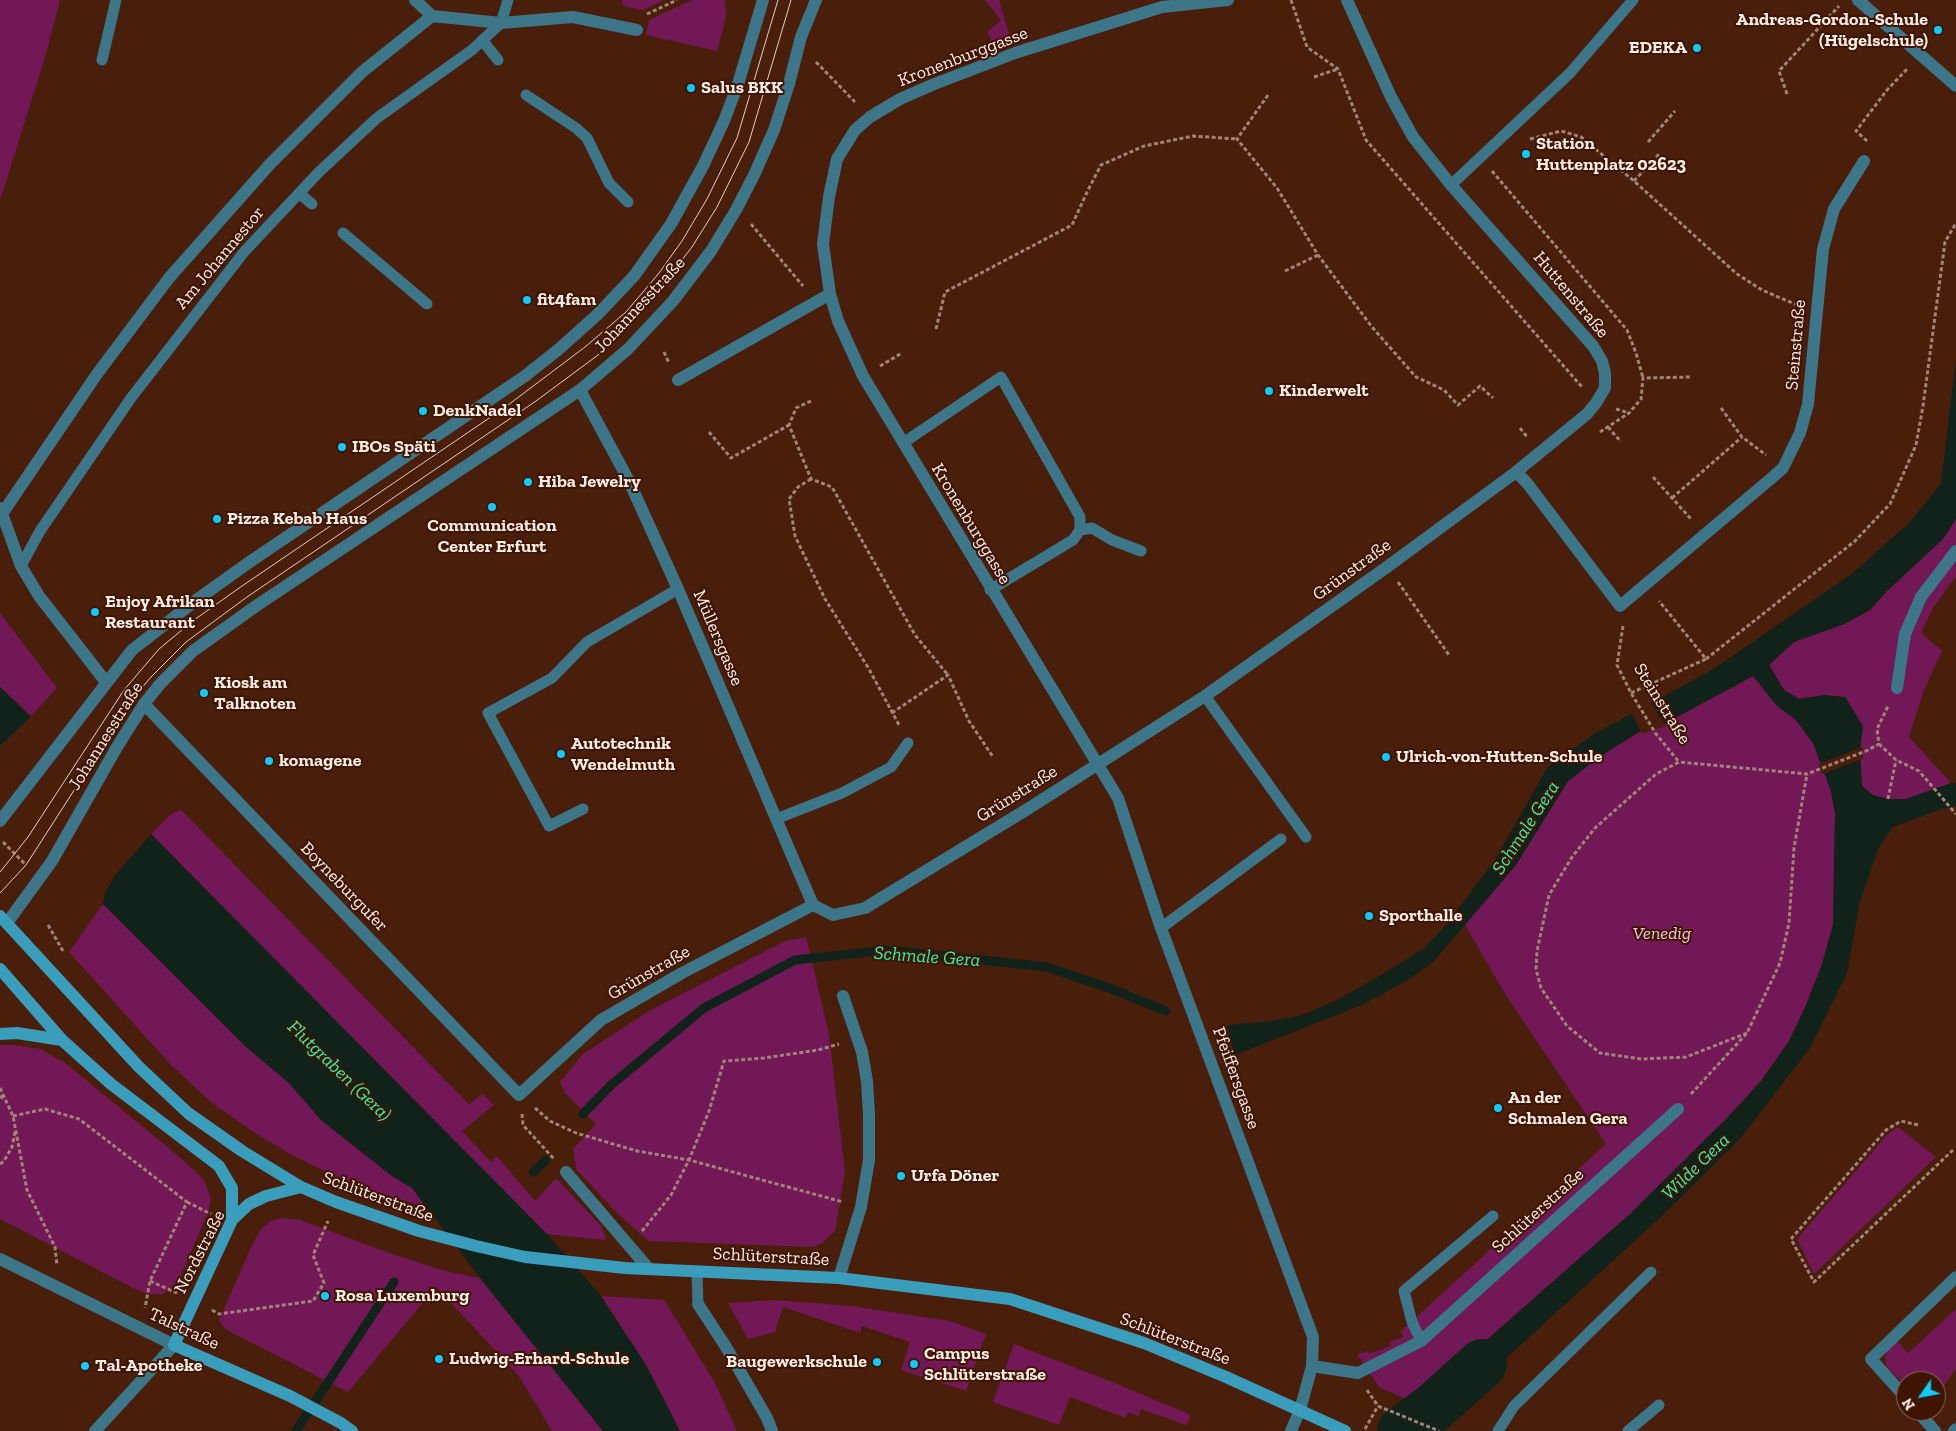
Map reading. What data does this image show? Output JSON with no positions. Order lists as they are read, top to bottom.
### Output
{
  "streets": {
    "main road": ["Schlüterstraße", "Nordstraße", "Talstraße"],
    "street": [
      "Kronenburggasse",
      "Am Johannestor",
      "Huttenstraße",
      "Johannesstraße",
      "Steinstraße",
      "Grünstraße",
      "Müllersgasse",
      "Boyneburgufer",
      "Pfeiffersgasse"
    ]
  },
  "crossings": [
    ["Kronenburggasse", "Grünstraße"],
    ["Kronenburggasse", "Pfeiffersgasse"],
    ["Huttenstraße", "Grünstraße"],
    ["Johannesstraße", "Müllersgasse"],
    ["Johannesstraße", "Boyneburgufer"],
    ["Johannesstraße", "Schlüterstraße"],
    ["Grünstraße", "Müllersgasse"],
    ["Grünstraße", "Boyneburgufer"],
    ["Grünstraße", "Pfeiffersgasse"],
    ["Pfeiffersgasse", "Schlüterstraße"],
    ["Schlüterstraße", "Nordstraße"],
    ["Nordstraße", "Talstraße"]
  ],
  "water": ["Schmale Gera", "Flutgraben (Gera)", "Wilde Gera"],
  "parks": ["Venedig"],
  "places": [
    "Andreas-Gordon-Schule (Hügelschule)",
    "EDEKA",
    "Salus BKK",
    "Station Huttenplatz 02623",
    "fit4fam",
    "Kinderwelt",
    "DenkNadel",
    "IBOs Späti",
    "Hiba Jewelry",
    "Communication Center Erfurt",
    "Pizza Kebab Haus",
    "Enjoy Afrikan Restaurant",
    "Kiosk am Talknoten",
    "Autotechnik Wendelmuth",
    "Ulrich-von-Hutten-Schule",
    "komagene",
    "Sporthalle",
    "An der Schmalen Gera",
    "Urfa Döner",
    "Rosa Luxemburg",
    "Ludwig-Erhard-Schule",
    "Baugewerkschule",
    "Campus Schlüterstraße",
    "Tal-Apotheke"
  ],
  "north": "bottom left"
}
